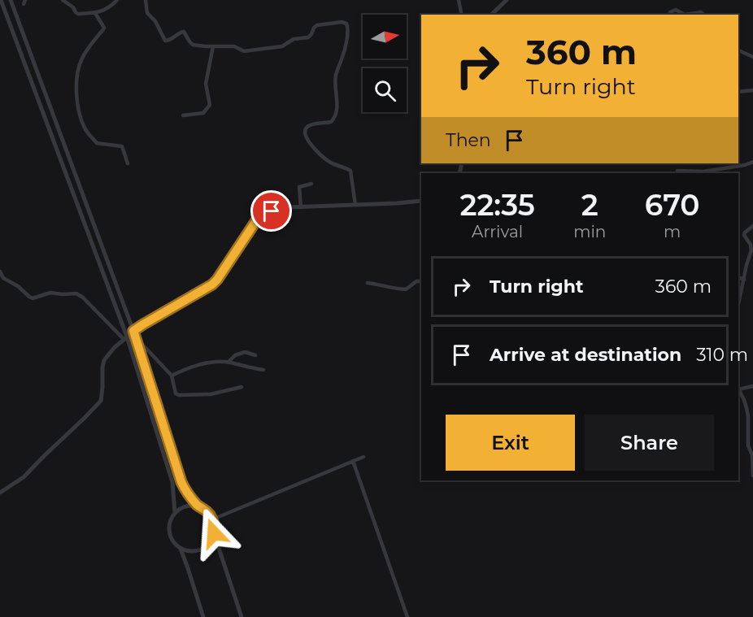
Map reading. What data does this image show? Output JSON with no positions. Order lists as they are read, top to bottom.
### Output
{
  "north": "right",
  "page": {
    "turn": ["360 m", "Turn right"],
    "then": "Then",
    "eta": [
      "22:35",
      "Arrival",
      "2",
      "min",
      "670",
      "m"
    ],
    "list": [
      {
        "name": "Turn right",
        "value": "360 m"
      },
      {
        "name": "Arrive at destination",
        "value": "310 m"
      }
    ],
    "buttons": ["Exit", "Share"]
  }
}
